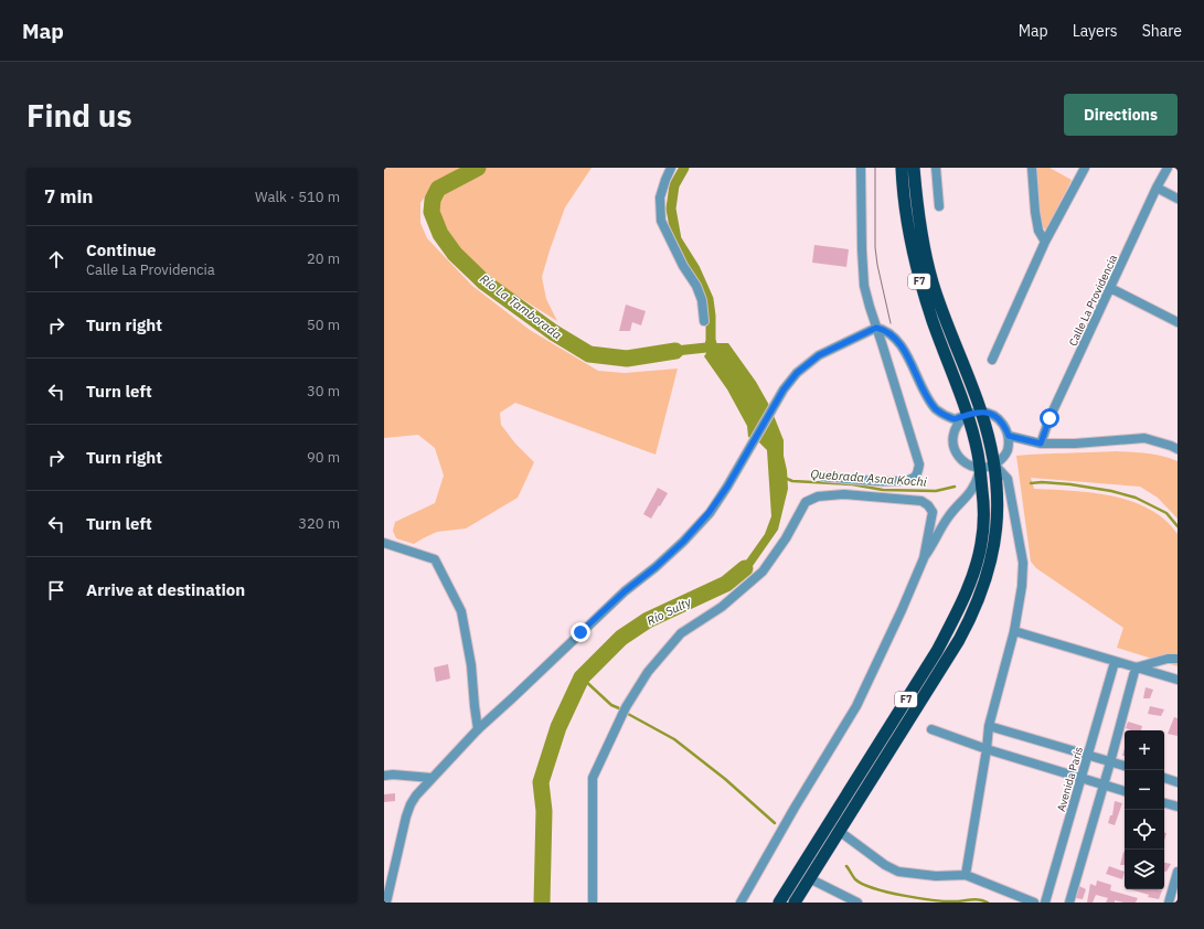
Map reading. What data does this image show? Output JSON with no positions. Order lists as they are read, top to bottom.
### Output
{
  "streets": {
    "highway": ["F7"],
    "street": ["Calle La Providencia", "Avenida París"]
  },
  "water": ["Río La Tamborada", "Quebrada Asna Kochi", "Río Sulty"],
  "page": {
    "header": "Map",
    "nav": ["Map", "Layers", "Share"],
    "buttons": "Directions",
    "title": "Find us",
    "heading": ["7 min", "Walk · 510 m"],
    "list": [
      ["Continue", "Calle La Providencia", "20 m"],
      ["Turn right", "50 m"],
      ["Turn left", "30 m"],
      ["Turn right", "90 m"],
      ["Turn left", "320 m"],
      "Arrive at destination"
    ],
    "map_buttons": ["+", "−"]
  }
}
